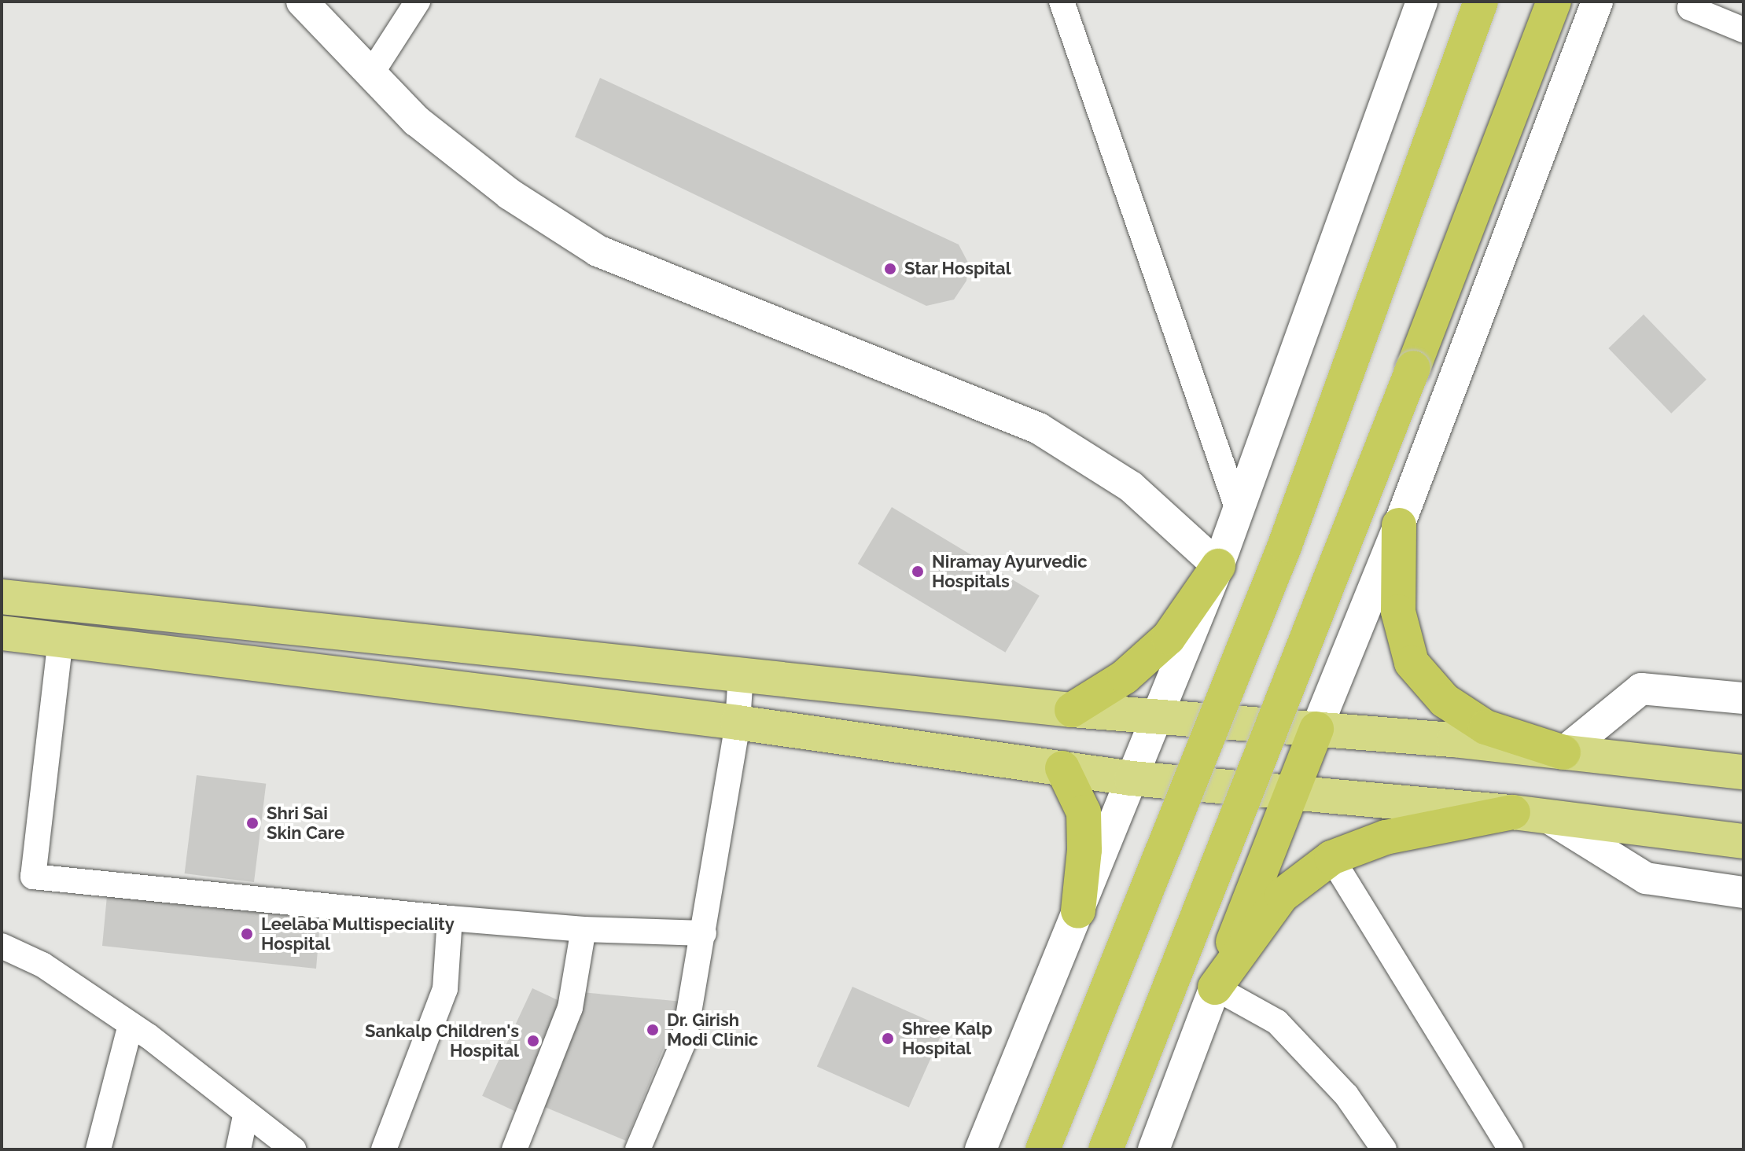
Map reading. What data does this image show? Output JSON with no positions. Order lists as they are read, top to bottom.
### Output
{
  "places": [
    "Star Hospital",
    "Niramay Ayurvedic Hospitals",
    "Shri Sai Skin Care",
    "Leelaba Multispeciality Hospital",
    "Dr. Girish Modi Clinic",
    "Shree Kalp Hospital",
    "Sankalp Children's Hospital"
  ]
}
